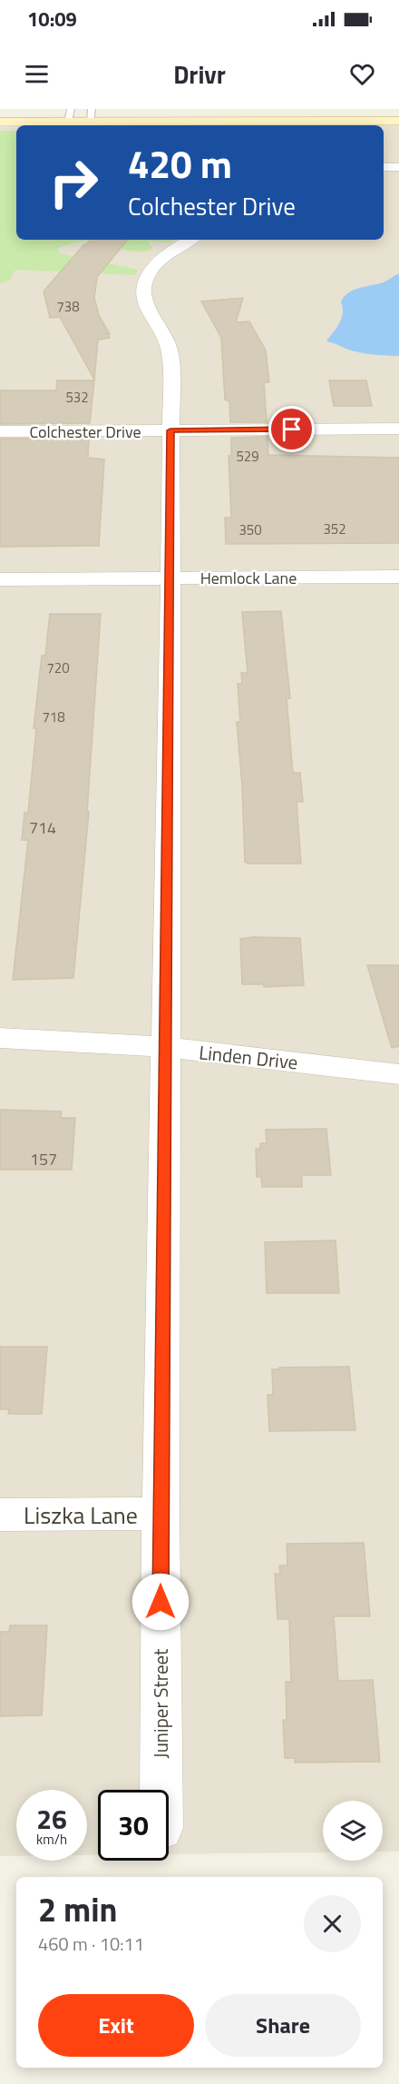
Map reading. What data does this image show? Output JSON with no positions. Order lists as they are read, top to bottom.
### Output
{
  "streets": {
    "street": [
      "Colchester Drive",
      "Hemlock Lane",
      "Linden Drive",
      "Liszka Lane",
      "Juniper Street"
    ]
  },
  "crossings": [
    ["Colchester Drive", "Juniper Street"],
    ["Hemlock Lane", "Juniper Street"],
    ["Linden Drive", "Juniper Street"],
    ["Liszka Lane", "Juniper Street"]
  ],
  "house_numbers": [
    "738",
    "532",
    "529",
    "352",
    "350",
    "720",
    "718",
    "714",
    "157"
  ],
  "page": {
    "status": "10:09",
    "header": "Drivr",
    "turn": ["420 m", "Colchester Drive"],
    "speed": "26 km/h",
    "limit": "30",
    "heading": ["2 min", "460 m · 10:11"],
    "buttons": ["Exit", "Share"]
  }
}
